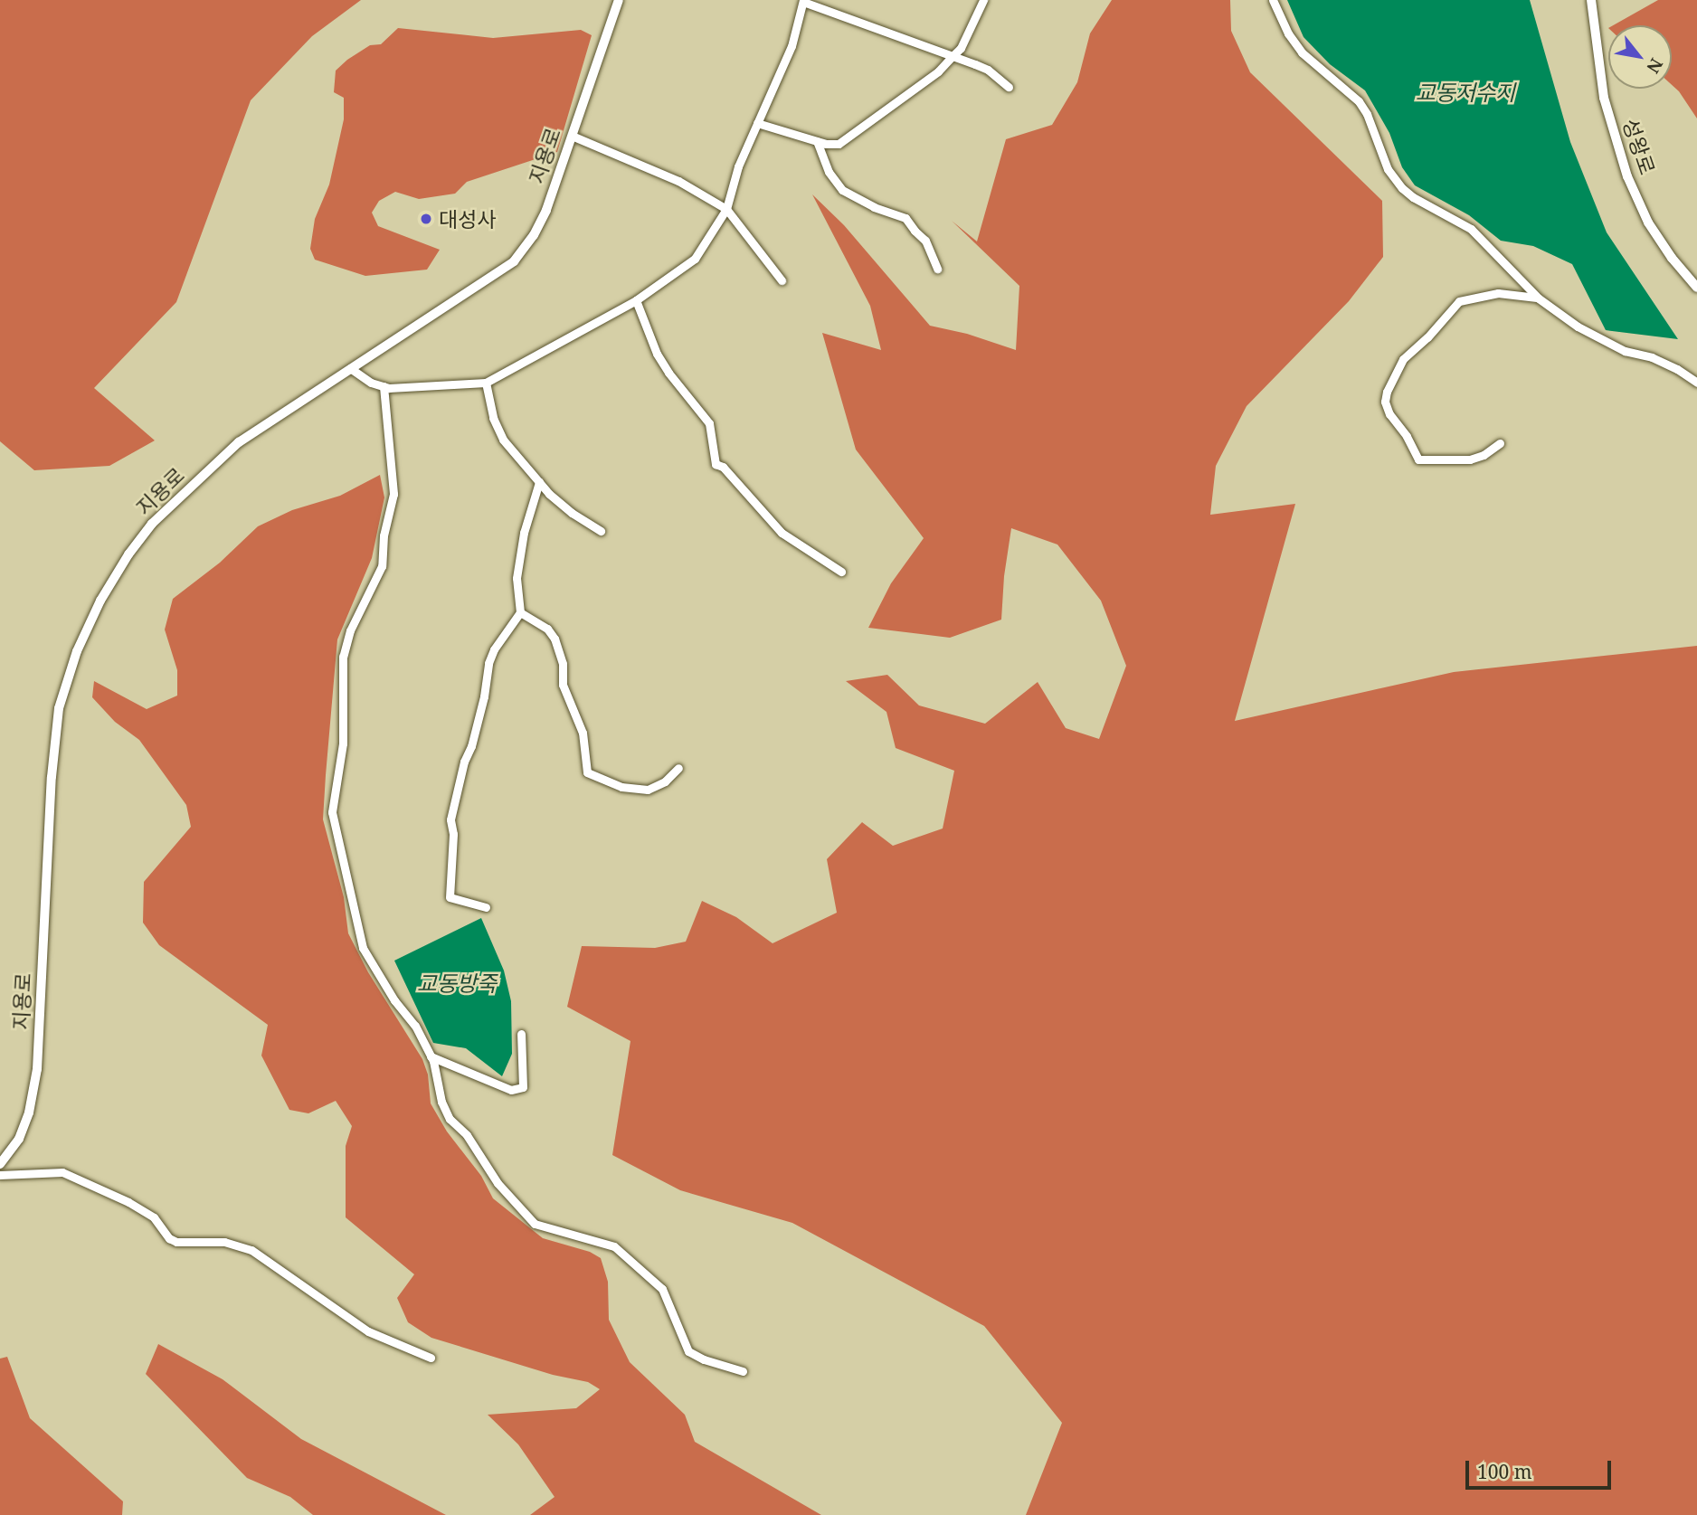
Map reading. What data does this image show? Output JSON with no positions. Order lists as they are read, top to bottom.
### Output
{
  "streets": {
    "street": ["성왕로", "지용로"]
  },
  "water": ["교동저수지", "교동방죽"],
  "places": ["대성사"],
  "scale_bar": "100 m",
  "north": "bottom right"
}
